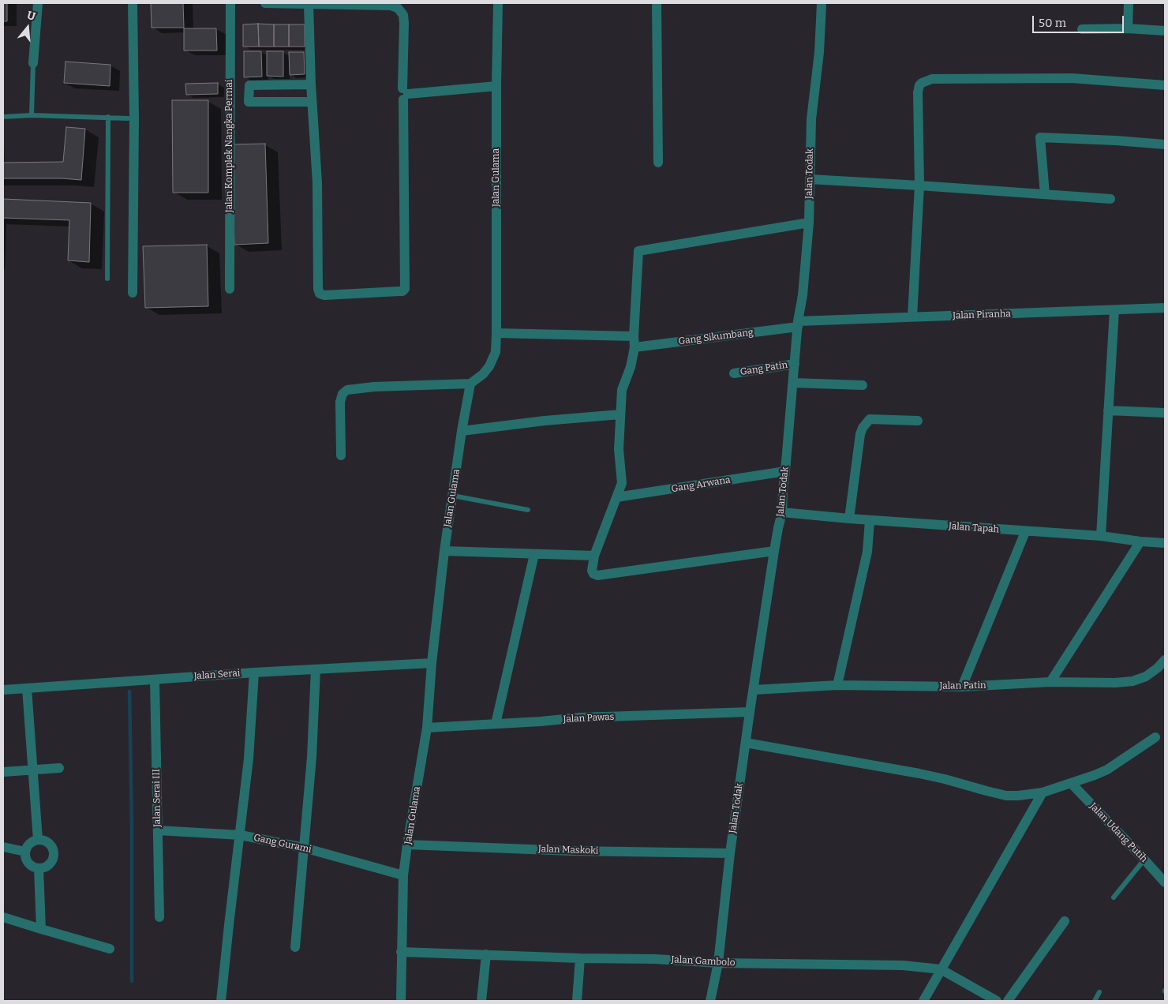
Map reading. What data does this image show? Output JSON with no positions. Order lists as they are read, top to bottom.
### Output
{
  "streets": {
    "street": [
      "Jalan Komplek Nangka Permai",
      "Jalan Todak",
      "Jalan Gulama",
      "Jalan Piranha",
      "Gang Sikumbang",
      "Gang Patin",
      "Gang Arwana",
      "Jalan Tapah",
      "Jalan Serai",
      "Jalan Patin",
      "Jalan Pawas",
      "Jalan Serai III",
      "Jalan Udang Putih",
      "Gang Gurami",
      "Jalan Maskoki",
      "Jalan Gambolo"
    ]
  },
  "crossings": [
    ["Jalan Todak", "Jalan Piranha"],
    ["Jalan Todak", "Gang Sikumbang"],
    ["Jalan Todak", "Gang Patin"],
    ["Jalan Todak", "Gang Arwana"],
    ["Jalan Todak", "Jalan Tapah"],
    ["Jalan Todak", "Jalan Patin"],
    ["Jalan Todak", "Jalan Pawas"],
    ["Jalan Todak", "Jalan Maskoki"],
    ["Jalan Todak", "Jalan Gambolo"],
    ["Jalan Gulama", "Jalan Serai"],
    ["Jalan Gulama", "Jalan Pawas"],
    ["Jalan Gulama", "Gang Gurami"],
    ["Jalan Gulama", "Jalan Maskoki"],
    ["Jalan Gulama", "Jalan Gambolo"],
    ["Jalan Piranha", "Gang Sikumbang"],
    ["Jalan Serai", "Jalan Serai III"],
    ["Jalan Serai III", "Gang Gurami"]
  ],
  "scale_bar": "50 m",
  "north": "top"
}
